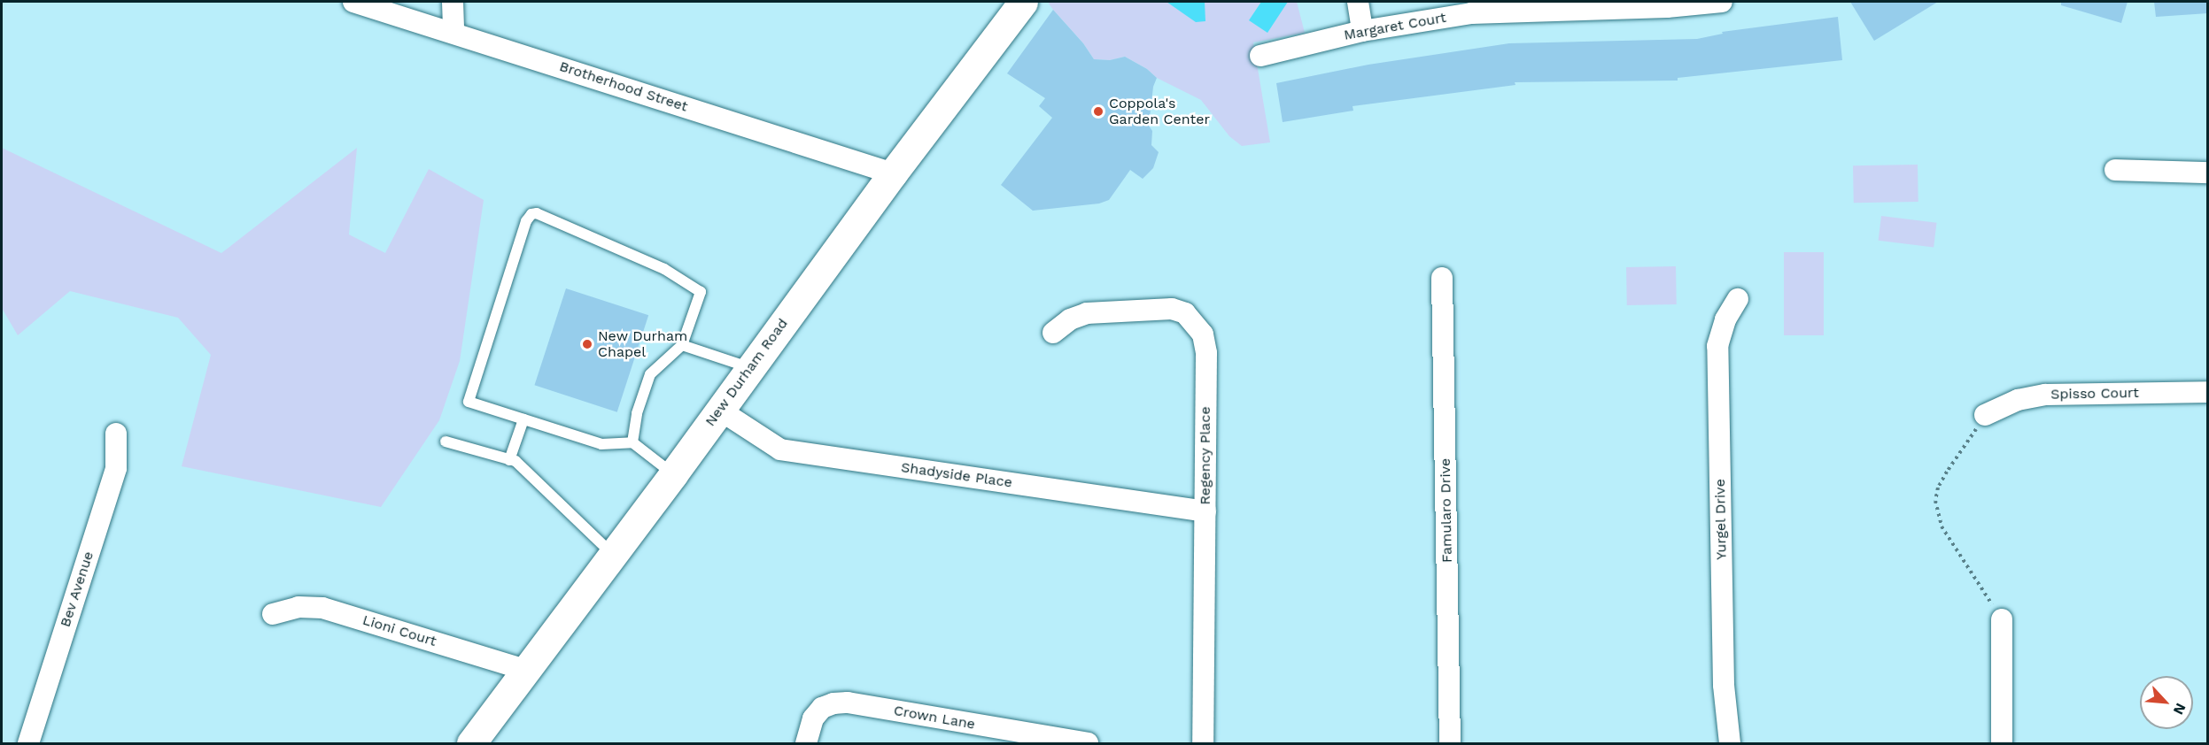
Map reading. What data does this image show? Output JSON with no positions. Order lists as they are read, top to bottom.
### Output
{
  "streets": {
    "main road": ["New Durham Road"],
    "street": [
      "Margaret Court",
      "Brotherhood Street",
      "Spisso Court",
      "Regency Place",
      "Shadyside Place",
      "Famularo Drive",
      "Yurgel Drive",
      "Bev Avenue",
      "Lioni Court",
      "Crown Lane"
    ]
  },
  "crossings": [
    ["Brotherhood Street", "New Durham Road"],
    ["New Durham Road", "Shadyside Place"],
    ["New Durham Road", "Lioni Court"],
    ["Regency Place", "Shadyside Place"]
  ],
  "places": ["Coppola's Garden Center", "New Durham Chapel"],
  "north": "bottom right"
}
